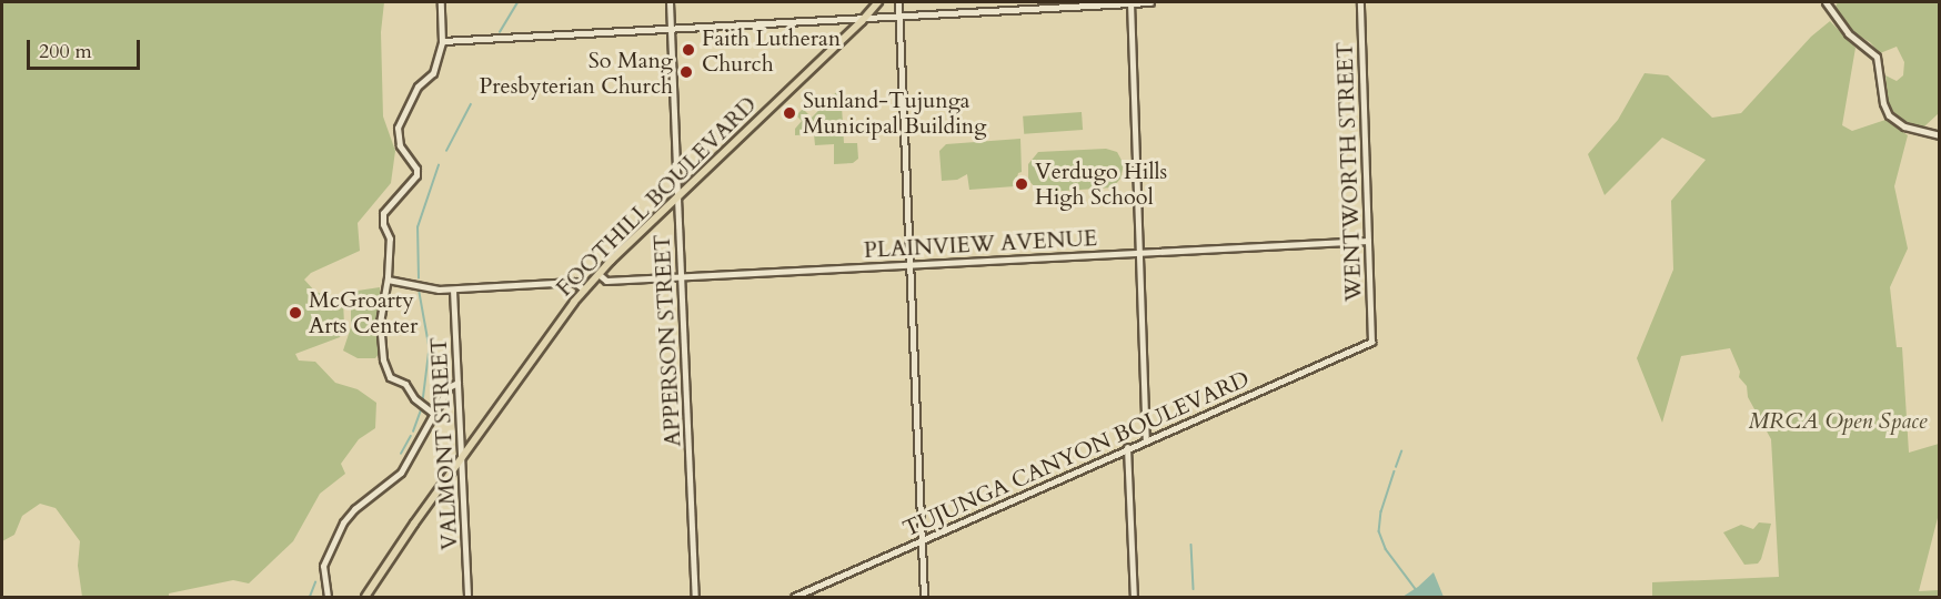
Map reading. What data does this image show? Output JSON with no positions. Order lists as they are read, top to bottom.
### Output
{
  "streets": {
    "main road": ["FOOTHILL BOULEVARD"],
    "street": [
      "WENTWORTH STREET",
      "PLAINVIEW AVENUE",
      "APPERSON STREET",
      "VALMONT STREET",
      "TUJUNGA CANYON BOULEVARD"
    ]
  },
  "crossings": [
    ["WENTWORTH STREET", "PLAINVIEW AVENUE"],
    ["WENTWORTH STREET", "TUJUNGA CANYON BOULEVARD"],
    ["FOOTHILL BOULEVARD", "PLAINVIEW AVENUE"],
    ["FOOTHILL BOULEVARD", "APPERSON STREET"],
    ["FOOTHILL BOULEVARD", "VALMONT STREET"],
    ["PLAINVIEW AVENUE", "APPERSON STREET"]
  ],
  "parks": ["MRCA Open Space"],
  "places": [
    "Faith Lutheran Church",
    "So Mang Presbyterian Church",
    "Sunland-Tujunga Municipal Building",
    "Verdugo Hills High School",
    "McGroarty Arts Center"
  ],
  "scale_bar": "200 m"
}
